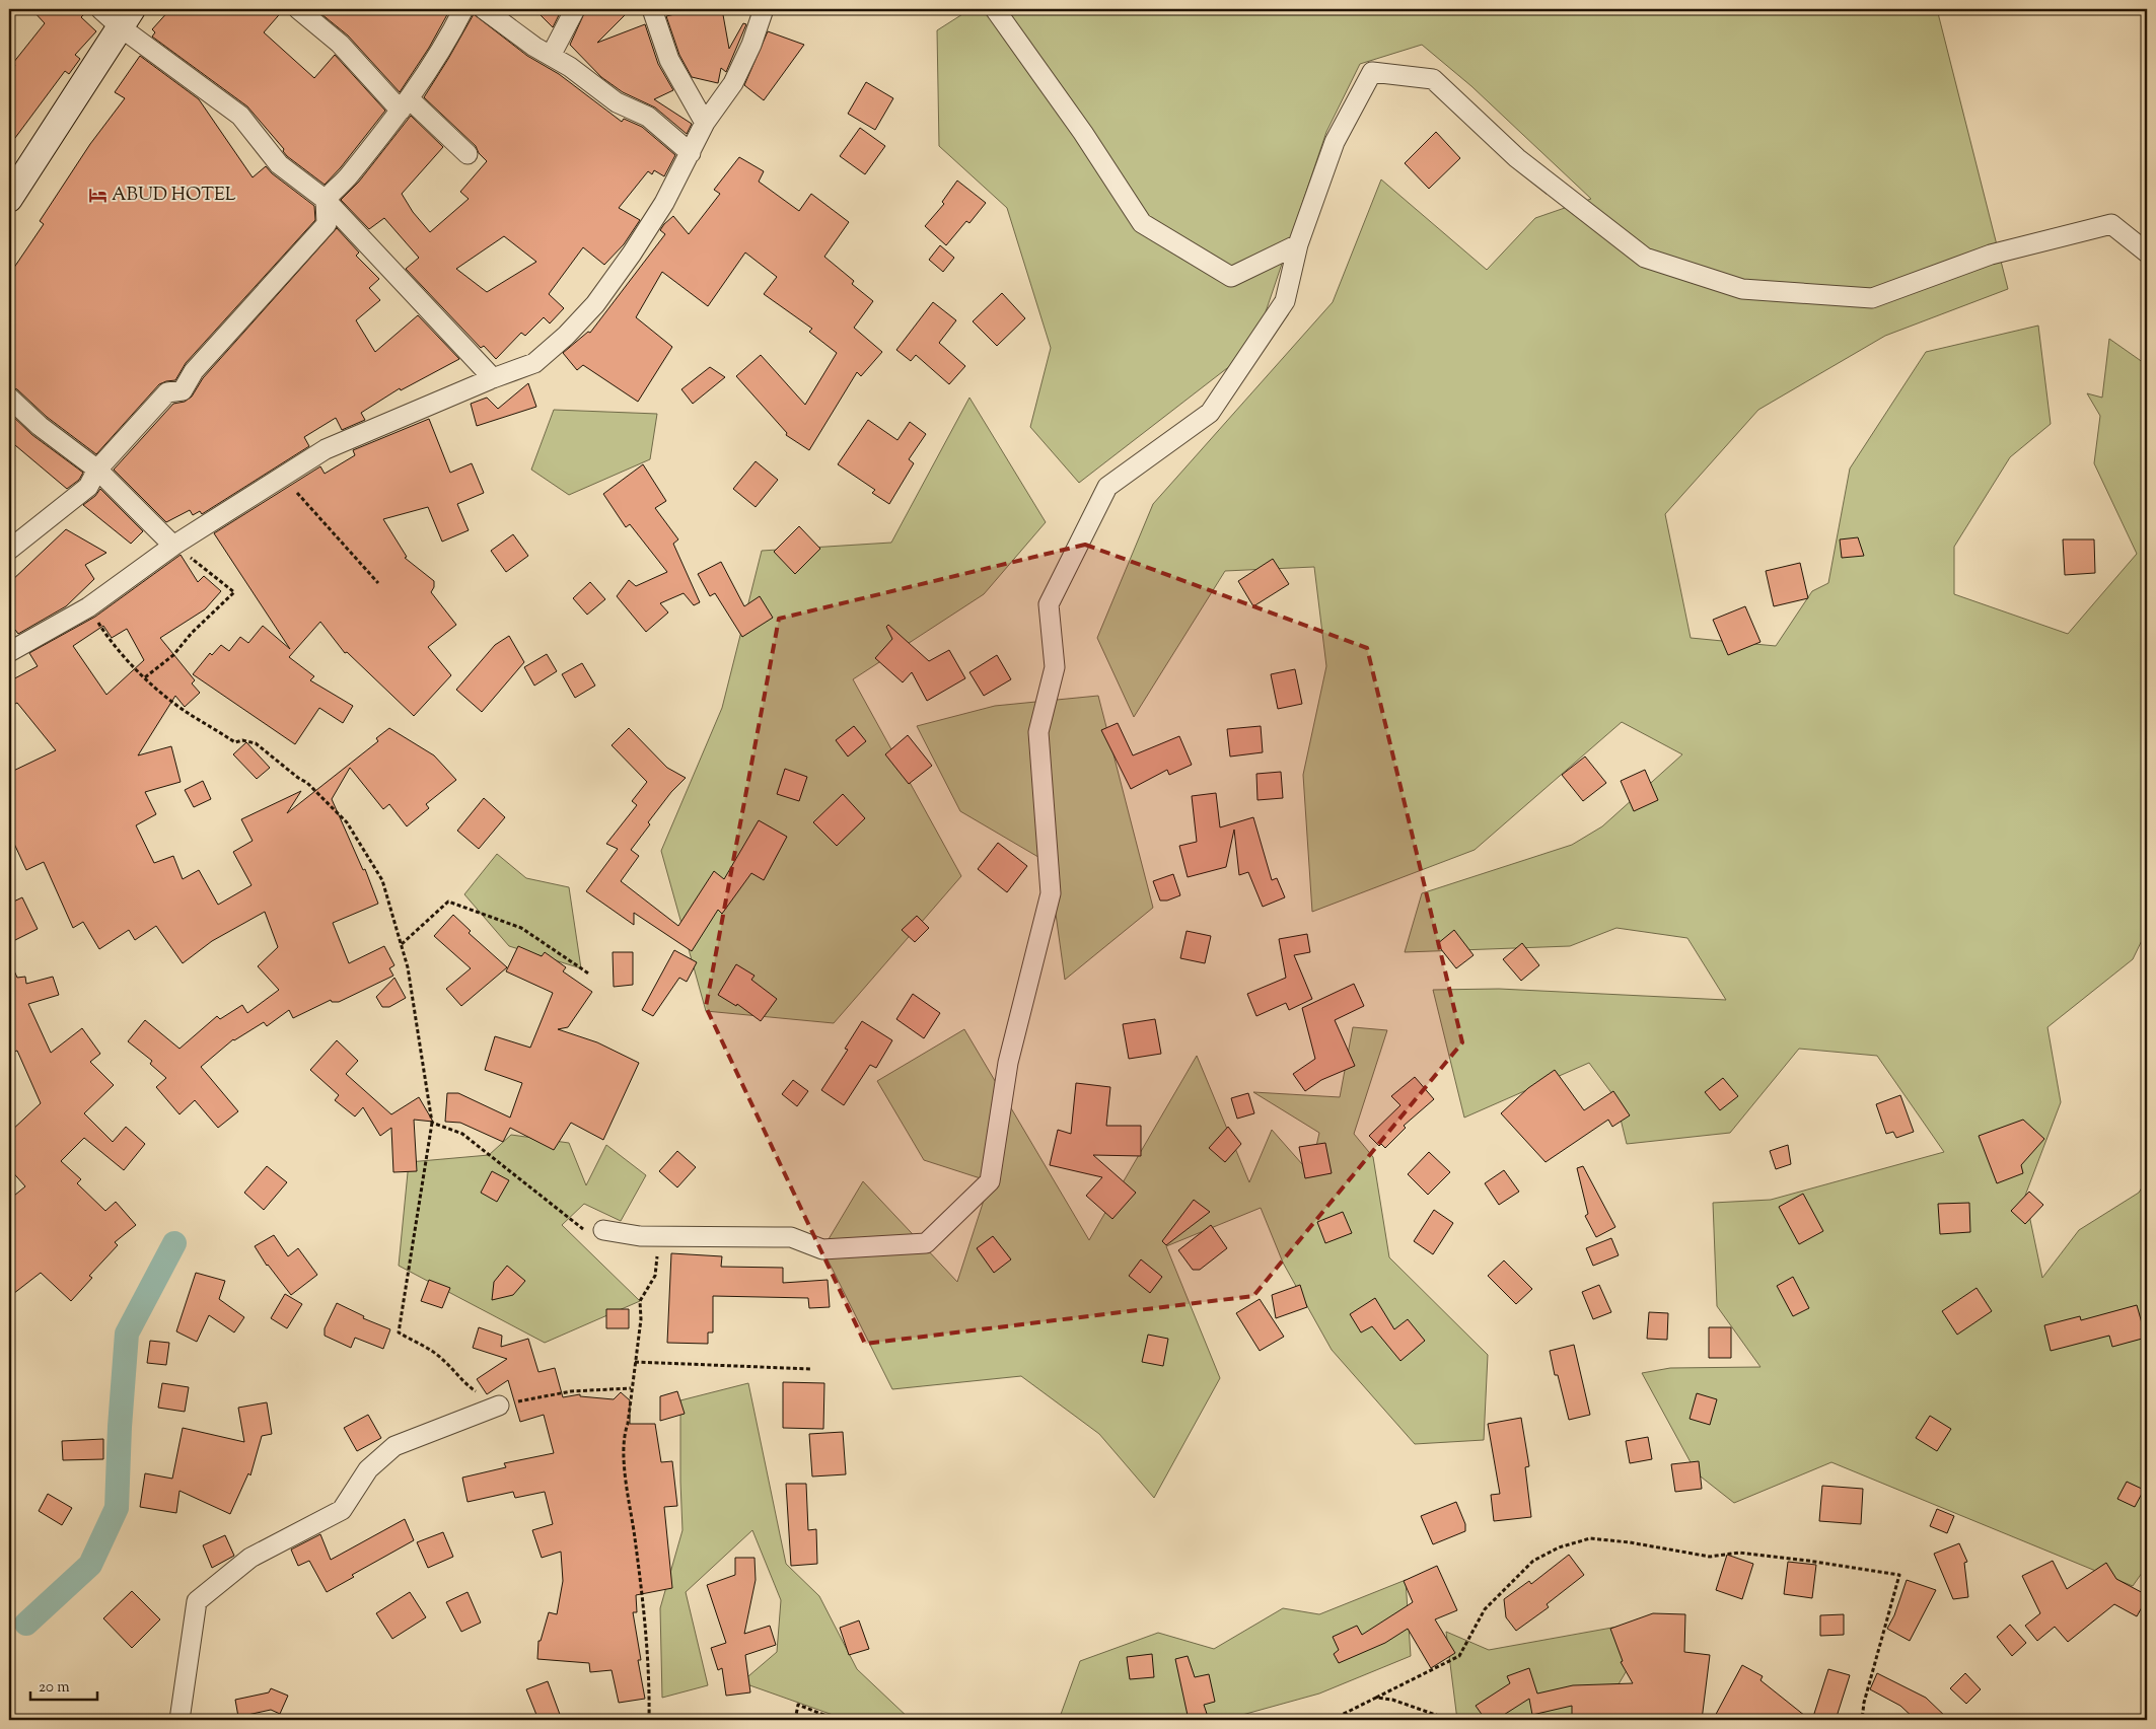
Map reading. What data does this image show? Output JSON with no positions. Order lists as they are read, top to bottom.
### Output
{
  "places": {
    "hotel": ["ABUD HOTEL"]
  },
  "scale_bar": "20 m"
}
